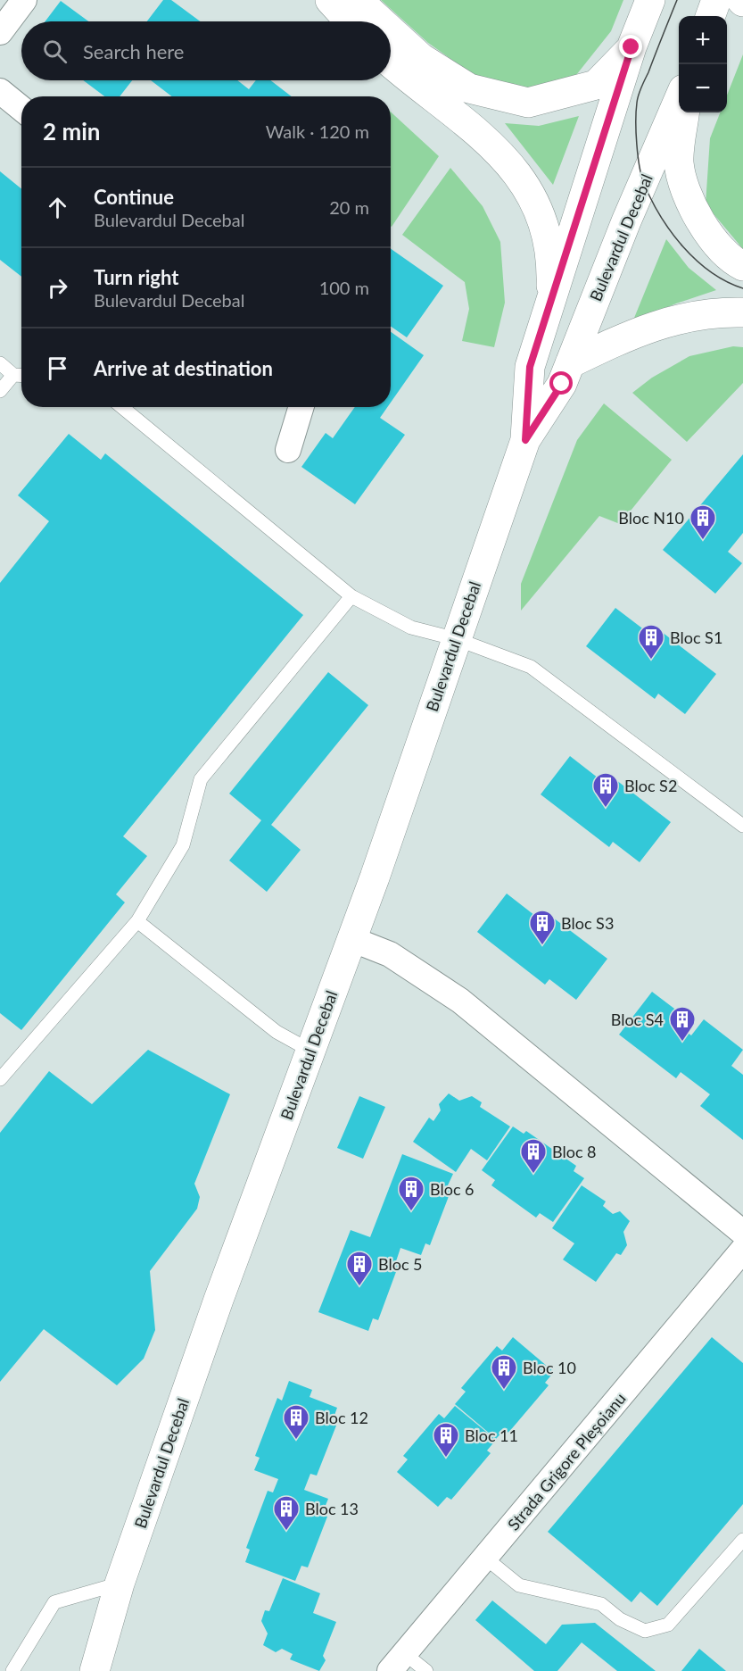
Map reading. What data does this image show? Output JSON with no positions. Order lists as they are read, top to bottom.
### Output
{
  "streets": {
    "main road": ["Bulevardul Decebal"],
    "street": ["Strada Grigore Pleșoianu"]
  },
  "places": {
    "building": [
      "Bloc N10",
      "Bloc S1",
      "Bloc S2",
      "Bloc S3",
      "Bloc S4",
      "Bloc 8",
      "Bloc 6",
      "Bloc 5",
      "Bloc 10",
      "Bloc 12",
      "Bloc 11",
      "Bloc 13"
    ]
  },
  "page": {
    "map_buttons": ["+", "−"],
    "search": "Search here",
    "heading": ["2 min", "Walk · 120 m"],
    "list": [
      ["Continue", "Bulevardul Decebal", "20 m"],
      ["Turn right", "Bulevardul Decebal", "100 m"],
      "Arrive at destination"
    ]
  }
}
